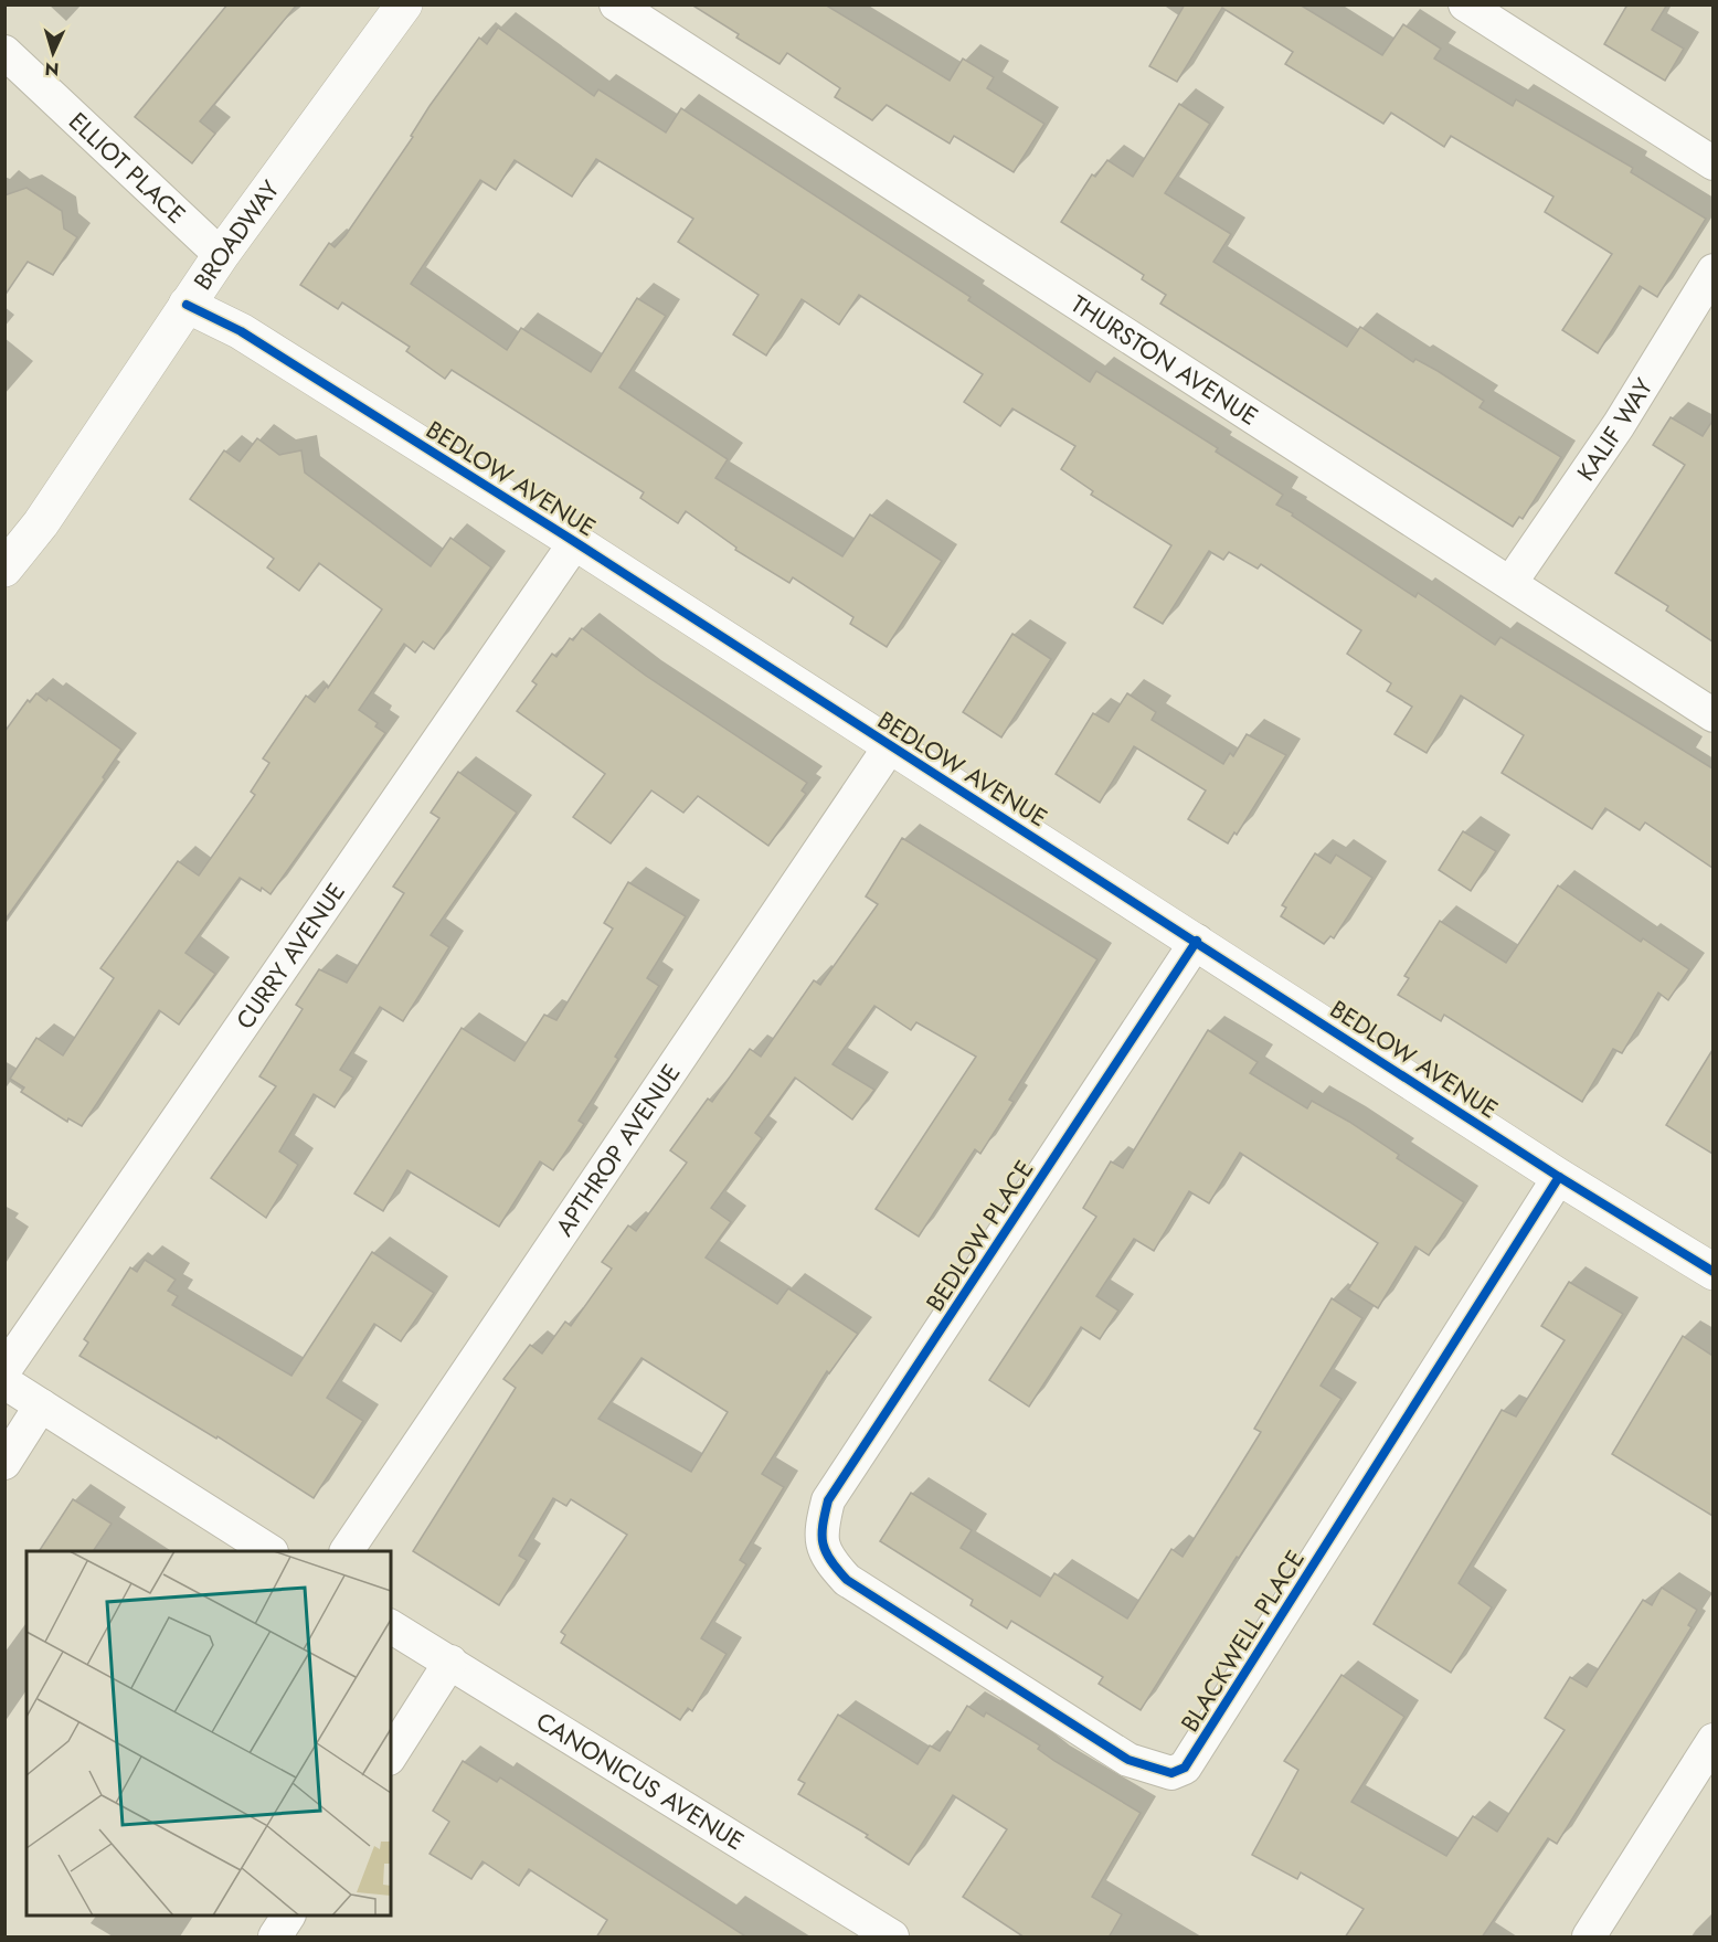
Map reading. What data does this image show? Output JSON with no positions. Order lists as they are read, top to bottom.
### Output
{
  "streets": {
    "street": [
      "ELLIOT PLACE",
      "BROADWAY",
      "THURSTON AVENUE",
      "KALIF WAY",
      "BEDLOW AVENUE",
      "CURRY AVENUE",
      "APTHROP AVENUE",
      "BEDLOW PLACE",
      "BLACKWELL PLACE",
      "CANONICUS AVENUE"
    ]
  },
  "crossings": [
    ["ELLIOT PLACE", "BROADWAY"],
    ["BROADWAY", "BEDLOW AVENUE"],
    ["THURSTON AVENUE", "KALIF WAY"],
    ["BEDLOW AVENUE", "CURRY AVENUE"],
    ["BEDLOW AVENUE", "APTHROP AVENUE"],
    ["BEDLOW AVENUE", "BEDLOW PLACE"],
    ["BEDLOW AVENUE", "BLACKWELL PLACE"],
    ["BEDLOW PLACE", "BLACKWELL PLACE"]
  ],
  "north": "bottom"
}
